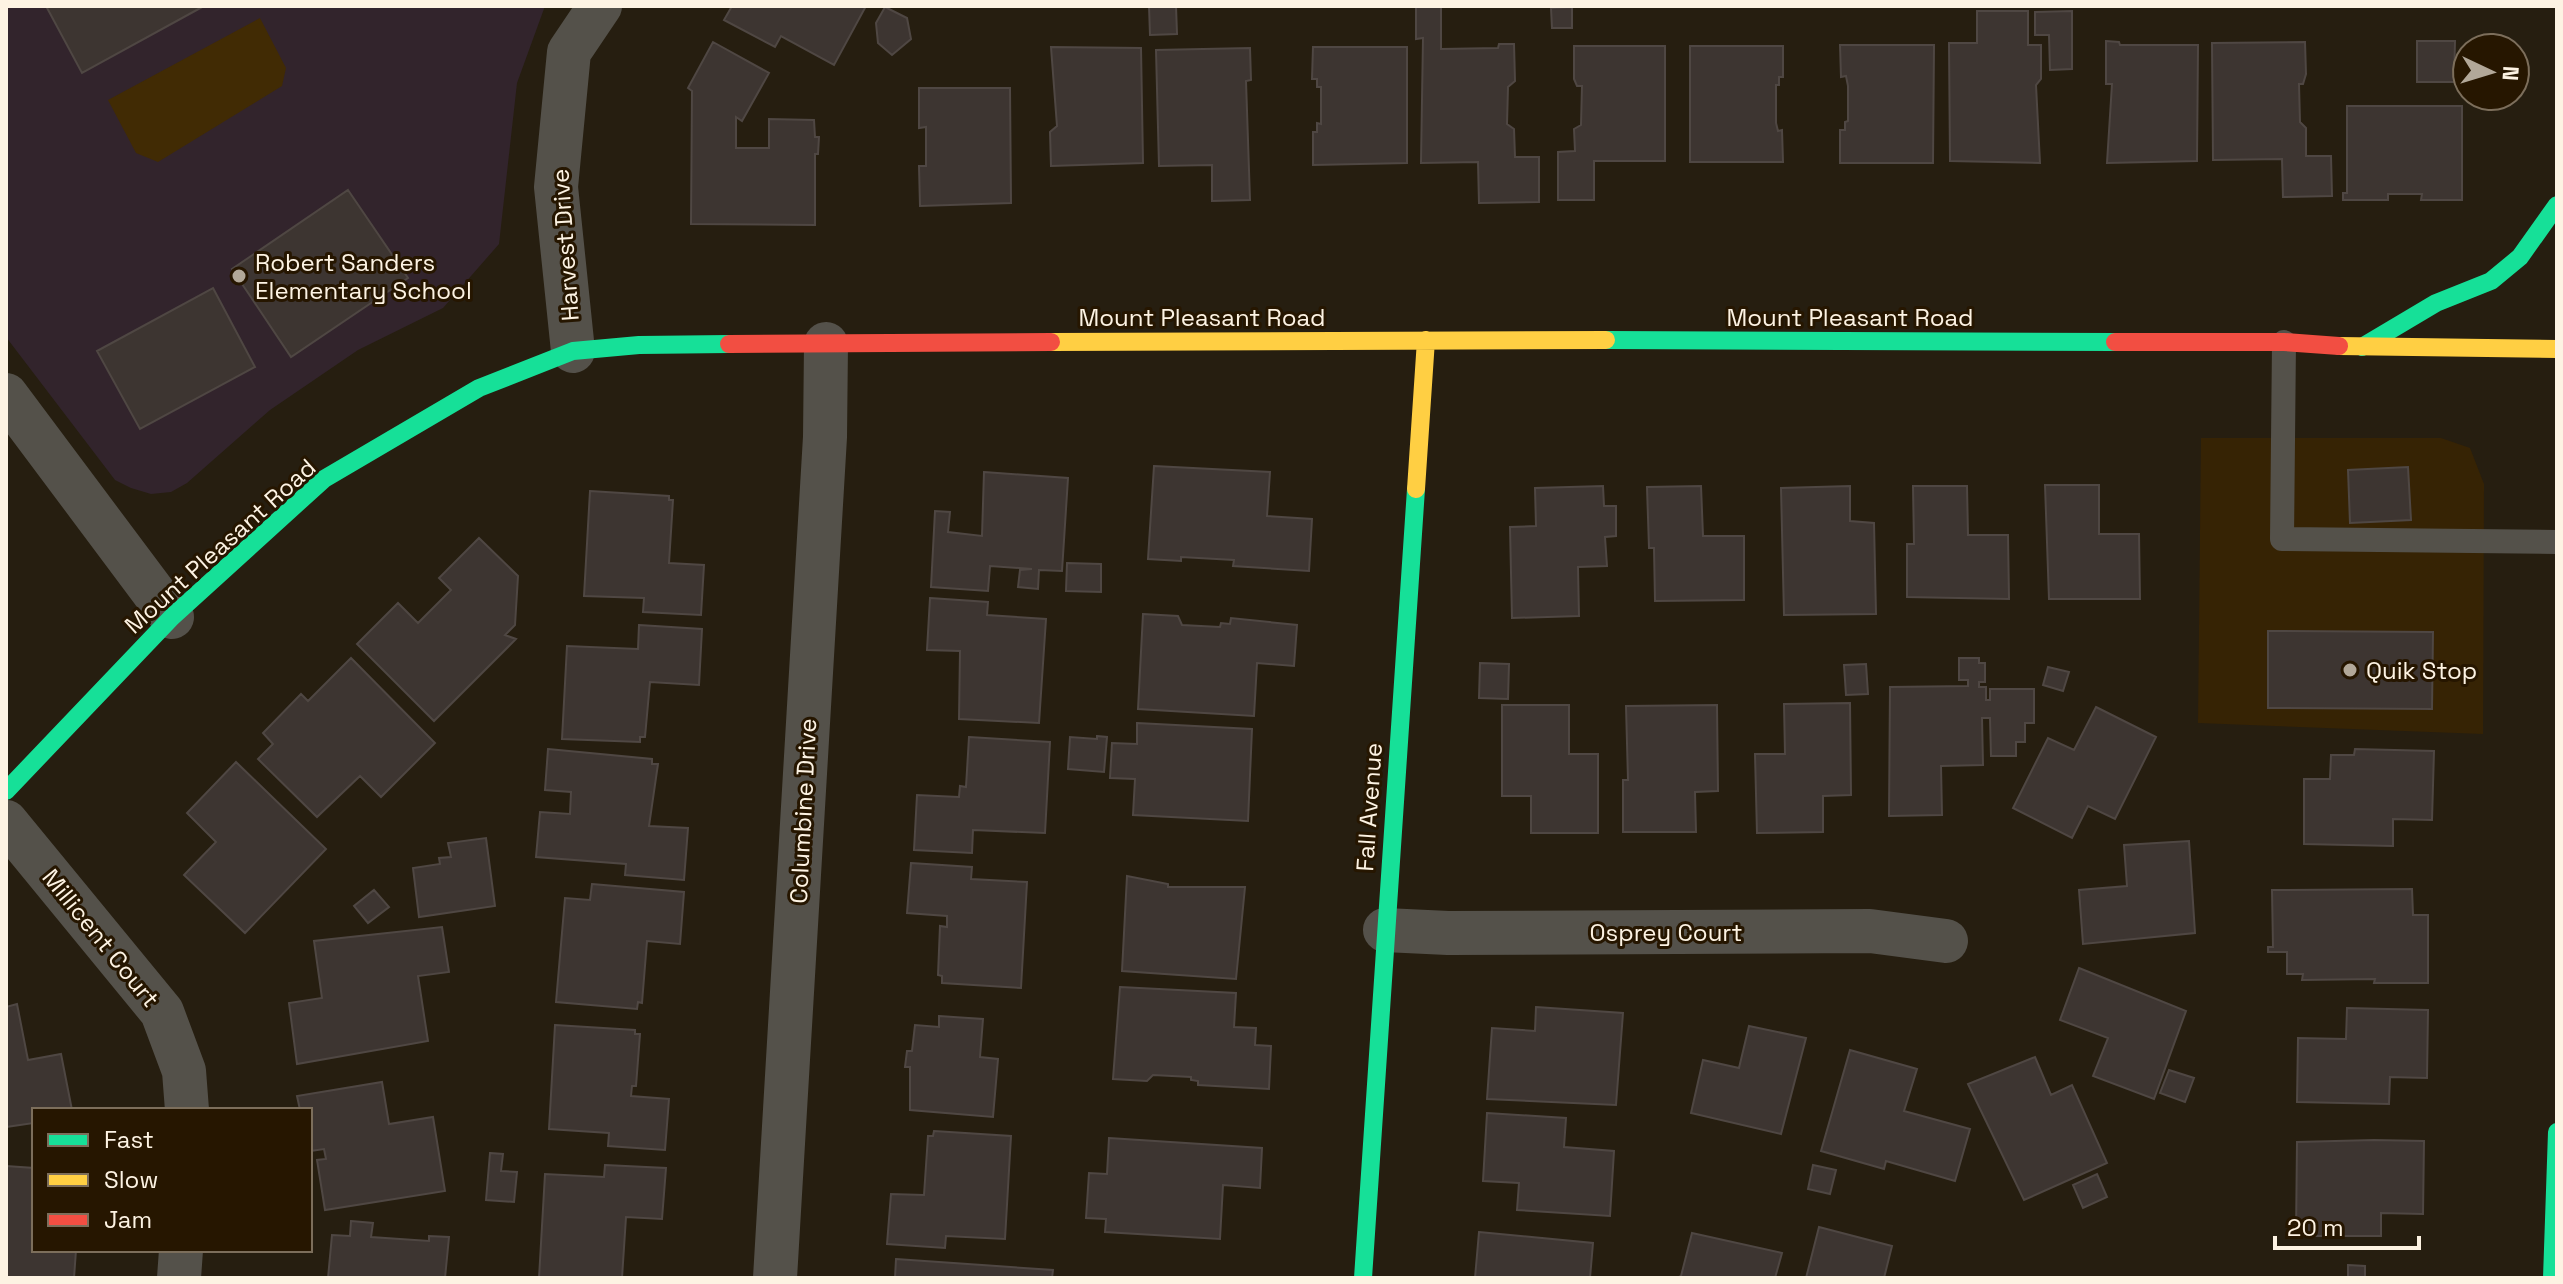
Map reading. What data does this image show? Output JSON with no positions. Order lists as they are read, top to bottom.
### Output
{
  "streets": {
    "street": [
      "Harvest Drive",
      "Mount Pleasant Road",
      "Fall Avenue",
      "Columbine Drive",
      "Osprey Court",
      "Millicent Court"
    ]
  },
  "crossings": [
    ["Harvest Drive", "Mount Pleasant Road"],
    ["Mount Pleasant Road", "Fall Avenue"],
    ["Mount Pleasant Road", "Columbine Drive"],
    ["Fall Avenue", "Osprey Court"]
  ],
  "places": ["Robert Sanders Elementary School", "Quik Stop"],
  "legend": ["Fast", "Slow", "Jam"],
  "scale_bar": "20 m",
  "north": "right"
}
